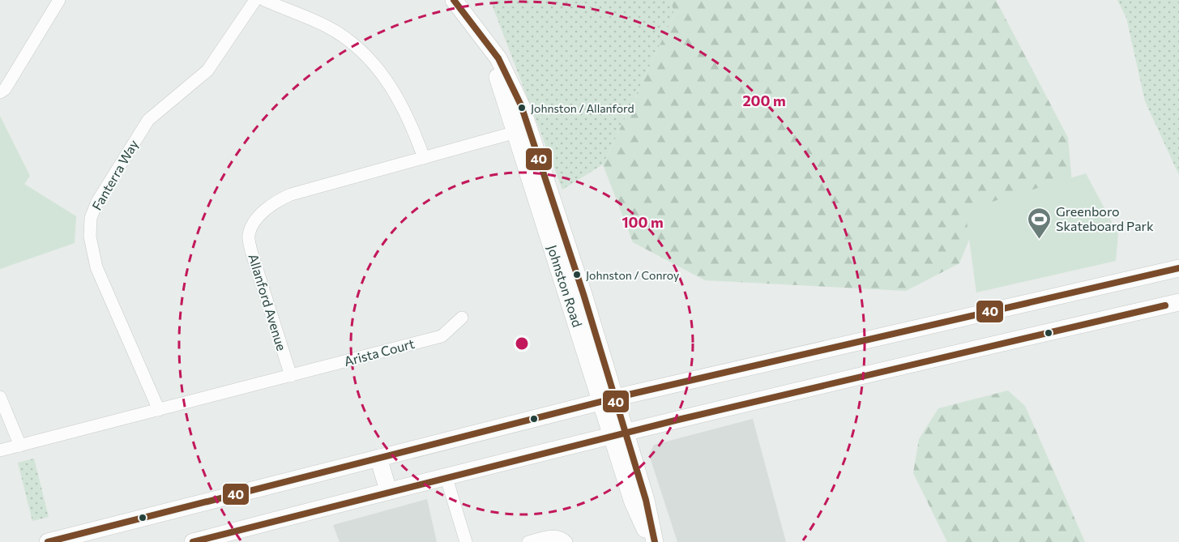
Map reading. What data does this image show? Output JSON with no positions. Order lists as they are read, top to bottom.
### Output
{
  "streets": {
    "main road": ["Johnston Road"],
    "street": ["Fanterra Way", "Allanford Avenue", "Arista Court"]
  },
  "crossings": [
    ["Johnston Road", "Allanford Avenue"],
    ["Allanford Avenue", "Arista Court"]
  ],
  "places": {
    "other": ["Johnston / Allanford", "Johnston / Conroy"],
    "sports": ["Greenboro Skateboard Park"]
  },
  "lines": ["transit line 40"],
  "rings": ["200 m", "100 m"]
}
